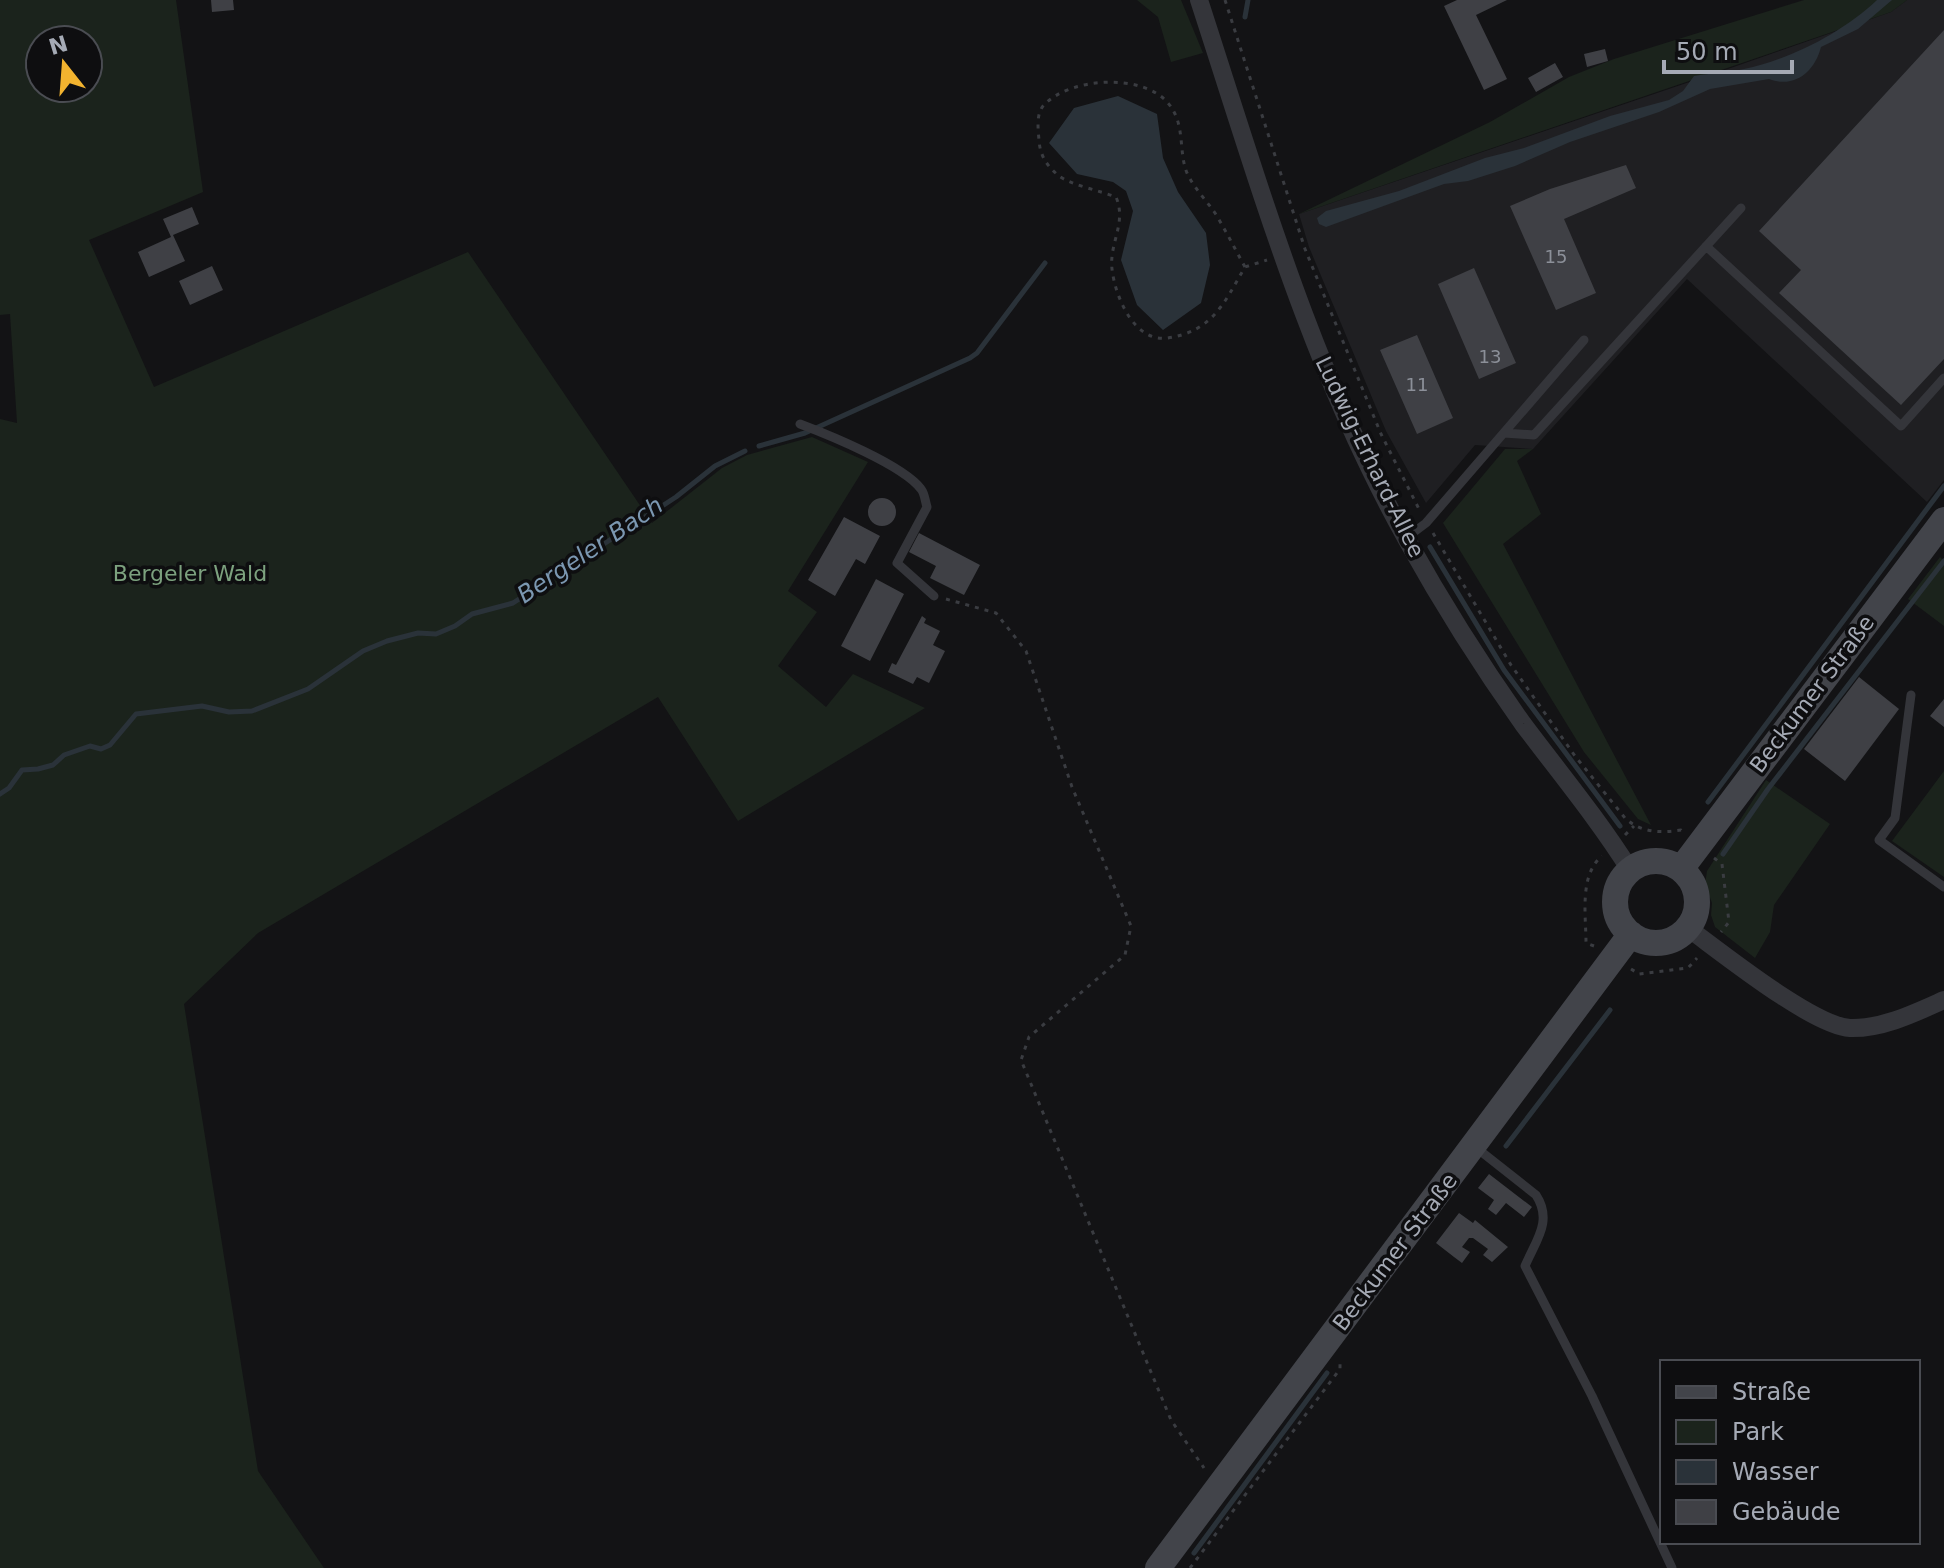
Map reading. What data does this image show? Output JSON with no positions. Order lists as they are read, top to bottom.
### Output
{
  "streets": {
    "main road": ["Beckumer Straße"],
    "street": ["Ludwig-Erhard-Allee"]
  },
  "crossings": [
    ["Ludwig-Erhard-Allee", "Beckumer Straße"]
  ],
  "water": ["Bergeler Bach"],
  "parks": ["Bergeler Wald"],
  "house_numbers": ["15", "13", "11"],
  "legend": [
    "Straße",
    "Park",
    "Wasser",
    "Gebäude"
  ],
  "scale_bar": "50 m",
  "north": "top"
}
